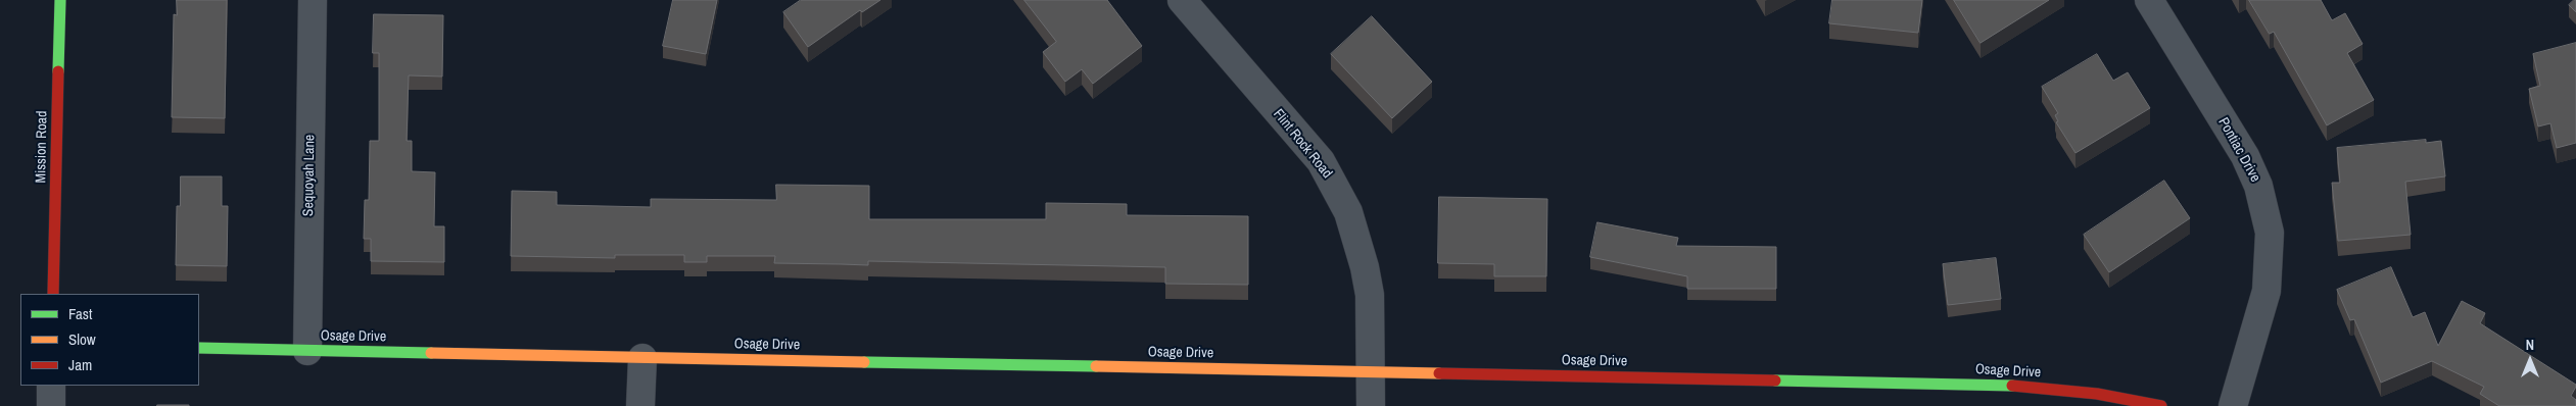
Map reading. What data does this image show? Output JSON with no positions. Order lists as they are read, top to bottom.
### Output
{
  "streets": {
    "street": [
      "Flint Rock Road",
      "Mission Road",
      "Pontiac Drive",
      "Sequoyah Lane",
      "Osage Drive"
    ]
  },
  "crossings": [
    ["Flint Rock Road", "Osage Drive"],
    ["Sequoyah Lane", "Osage Drive"]
  ],
  "legend": ["Fast", "Slow", "Jam"],
  "north": "top"
}
